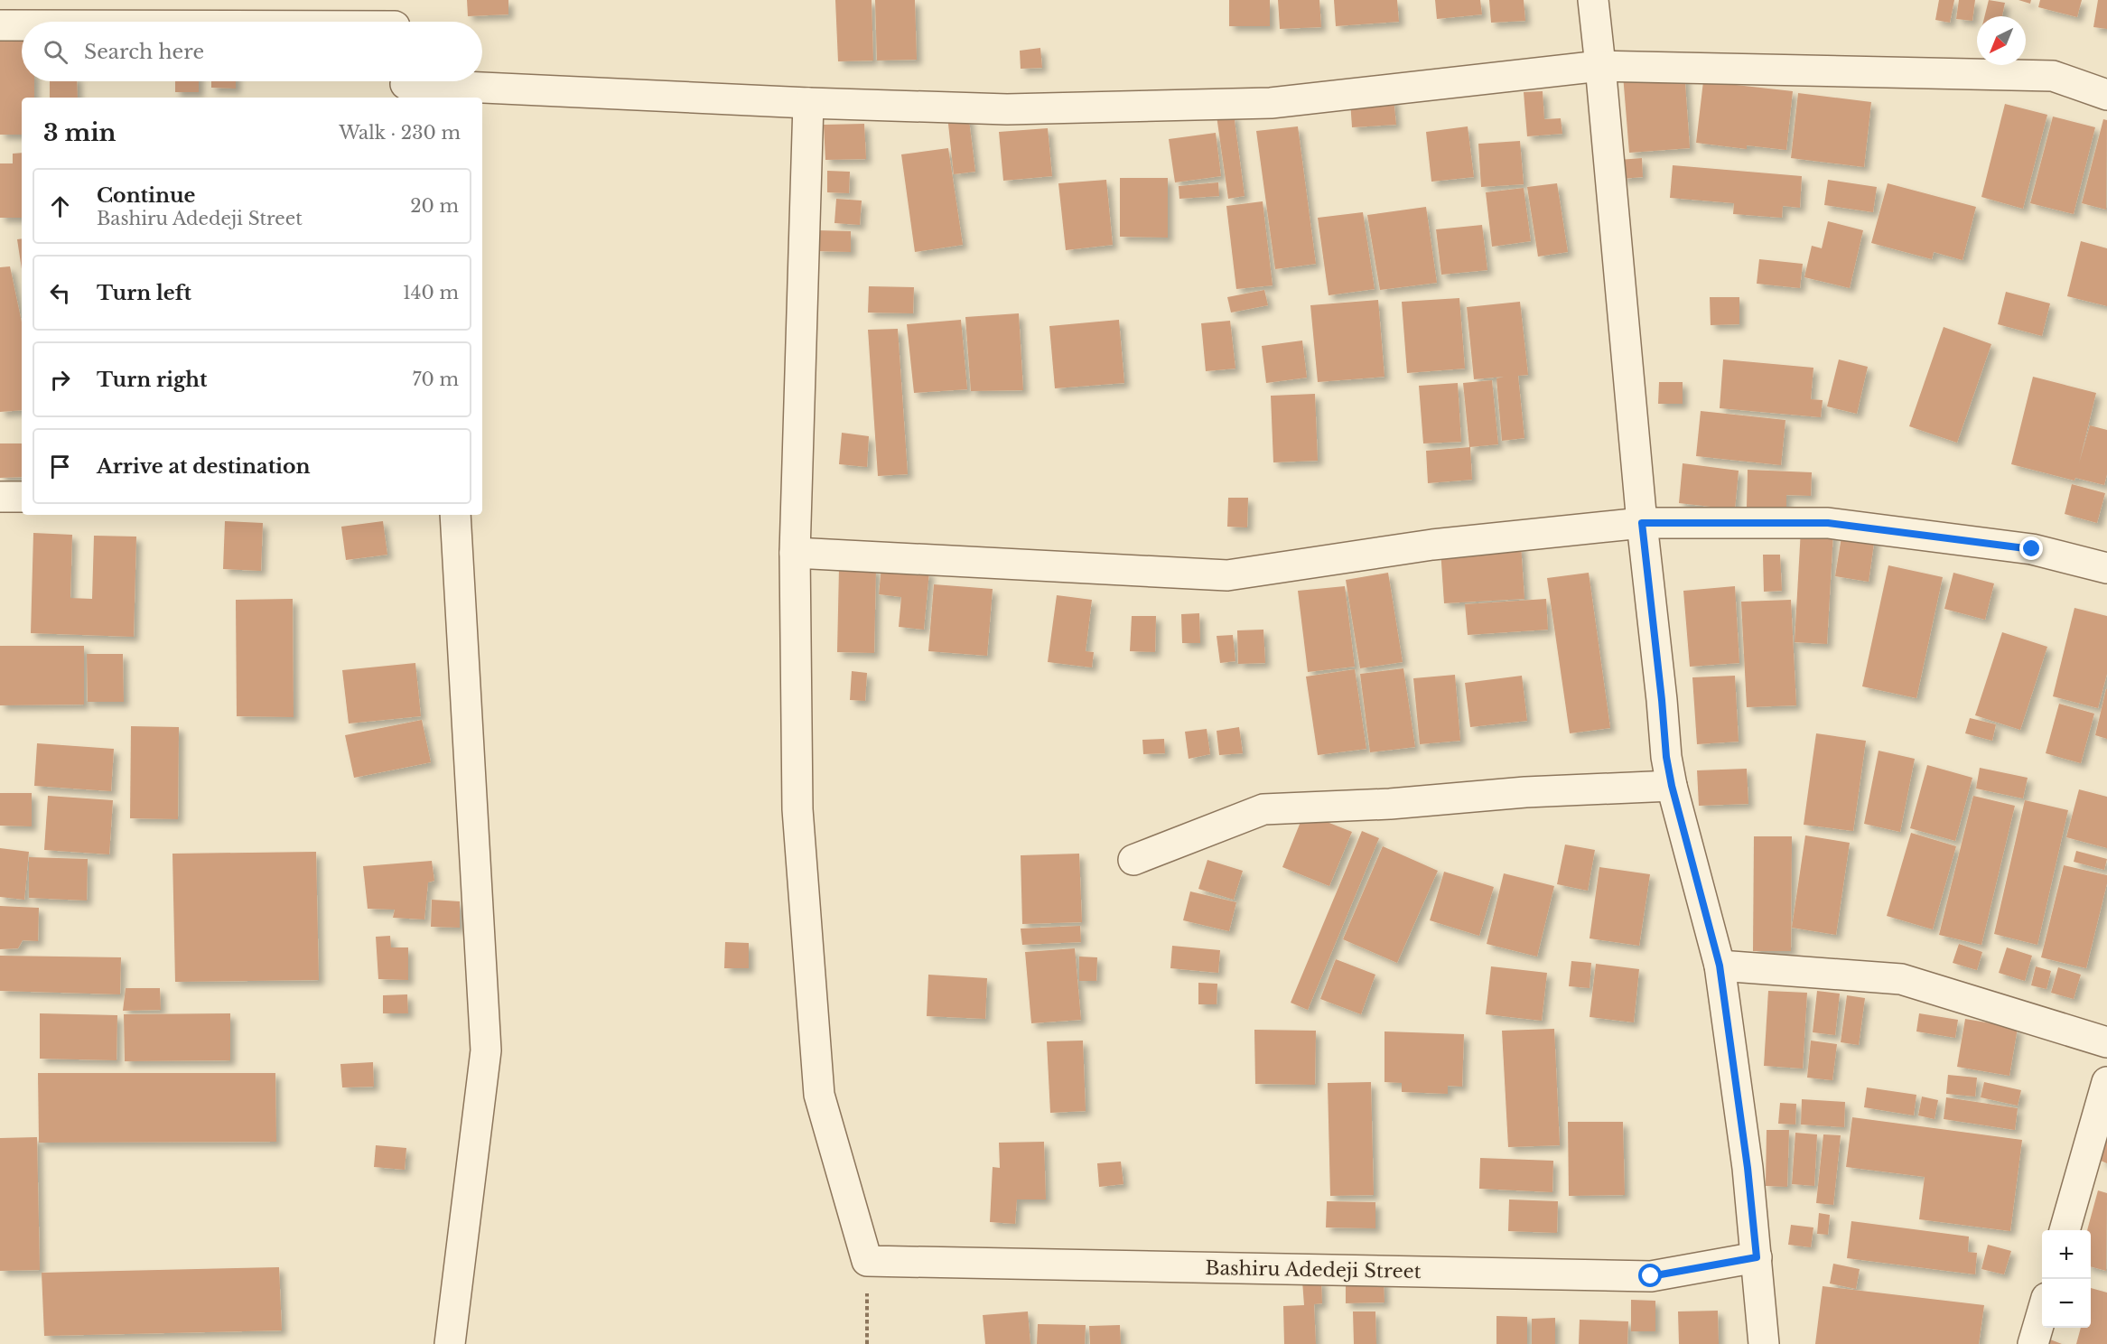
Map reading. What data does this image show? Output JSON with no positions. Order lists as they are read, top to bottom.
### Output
{
  "streets": {
    "street": ["Bashiru Adedeji Street"]
  },
  "north": "bottom left",
  "page": {
    "search": "Search here",
    "heading": ["3 min", "Walk · 230 m"],
    "list": [
      ["Continue", "Bashiru Adedeji Street", "20 m"],
      ["Turn left", "140 m"],
      ["Turn right", "70 m"],
      "Arrive at destination"
    ],
    "map_buttons": ["+", "−"]
  }
}
